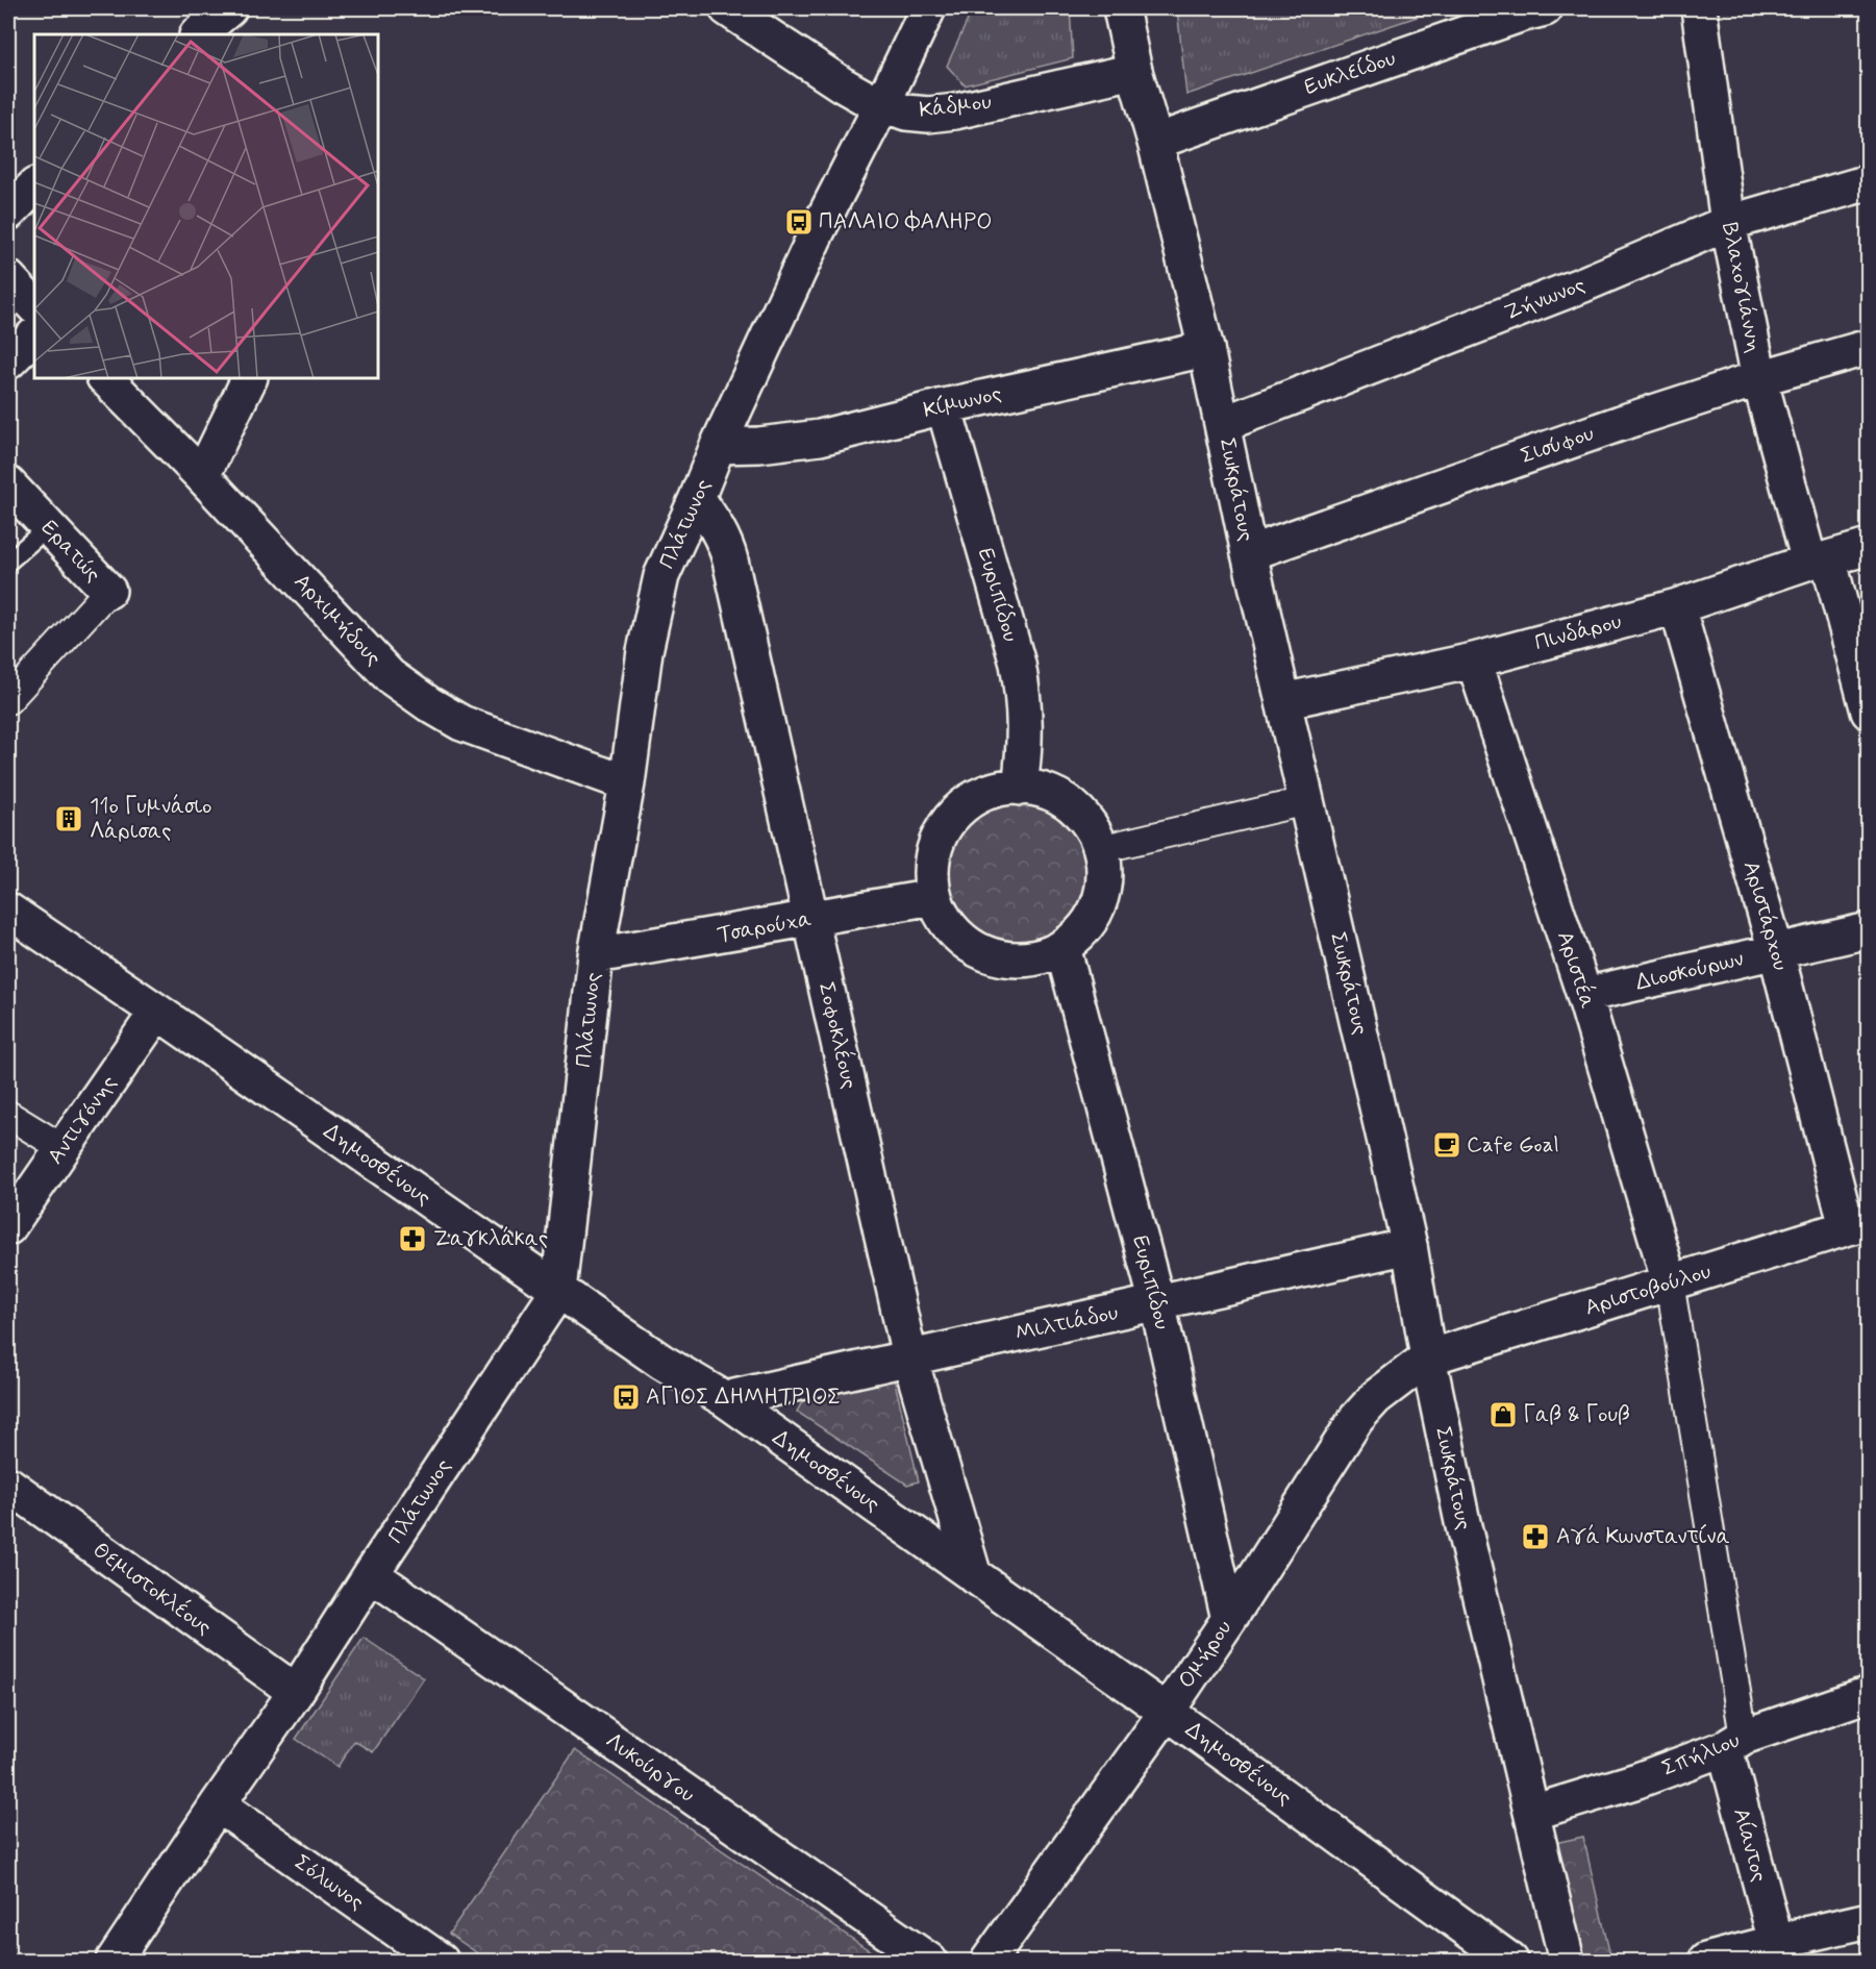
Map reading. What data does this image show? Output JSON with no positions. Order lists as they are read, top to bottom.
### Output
{
  "streets": {
    "street": [
      "Ευκλείδου",
      "Κάδμου",
      "Βλαχογιάννη",
      "Ζήνωνος",
      "Κίμωνος",
      "Σισύφου",
      "Σωκράτους",
      "Πλάτωνος",
      "Ερατώς",
      "Ευριπίδου",
      "Αρχιμήδους",
      "Πινδάρου",
      "Αριστάρχου",
      "Τσαρούχα",
      "Αριστέα",
      "Διοσκούρων",
      "Σοφοκλέους",
      "Αντιγόνης",
      "Δημοσθένους",
      "Αριστοβούλου",
      "Μιλτιάδου",
      "Θεμιστοκλέους",
      "Ομήρου",
      "Σπήλιου",
      "Λυκούργου",
      "Αίαντoς",
      "Σόλωνος"
    ]
  },
  "crossings": [
    ["Ευκλείδου", "Σωκράτους"],
    ["Κάδμου", "Σωκράτους"],
    ["Κάδμου", "Πλάτωνος"],
    ["Βλαχογιάννη", "Ζήνωνος"],
    ["Βλαχογιάννη", "Σισύφου"],
    ["Βλαχογιάννη", "Πινδάρου"],
    ["Ζήνωνος", "Σωκράτους"],
    ["Κίμωνος", "Σωκράτους"],
    ["Κίμωνος", "Πλάτωνος"],
    ["Κίμωνος", "Ευριπίδου"],
    ["Σισύφου", "Σωκράτους"],
    ["Σωκράτους", "Πινδάρου"],
    ["Σωκράτους", "Αριστοβούλου"],
    ["Σωκράτους", "Μιλτιάδου"],
    ["Σωκράτους", "Ομήρου"],
    ["Σωκράτους", "Σπήλιου"],
    ["Πλάτωνος", "Αρχιμήδους"],
    ["Πλάτωνος", "Τσαρούχα"],
    ["Πλάτωνος", "Σοφοκλέους"],
    ["Πλάτωνος", "Δημοσθένους"],
    ["Πλάτωνος", "Θεμιστοκλέους"],
    ["Πλάτωνος", "Λυκούργου"],
    ["Πλάτωνος", "Σόλωνος"],
    ["Ευριπίδου", "Τσαρούχα"],
    ["Ευριπίδου", "Μιλτιάδου"],
    ["Ευριπίδου", "Ομήρου"],
    ["Πινδάρου", "Αριστάρχου"],
    ["Πινδάρου", "Αριστέα"],
    ["Αριστάρχου", "Διοσκούρων"],
    ["Αριστάρχου", "Αριστοβούλου"],
    ["Τσαρούχα", "Σοφοκλέους"],
    ["Αριστέα", "Διοσκούρων"],
    ["Αριστέα", "Αριστοβούλου"],
    ["Σοφοκλέους", "Δημοσθένους"],
    ["Σοφοκλέους", "Μιλτιάδου"],
    ["Αντιγόνης", "Δημοσθένους"],
    ["Δημοσθένους", "Μιλτιάδου"],
    ["Δημοσθένους", "Ομήρου"],
    ["Αριστοβούλου", "Ομήρου"],
    ["Σπήλιου", "Αίαντoς"]
  ],
  "places": {
    "bus stop": ["ΠΑΛΑΙΟ ΦΑΛΗΡΟ", "ΑΓΙΟΣ ΔΗΜΗΤΡΙΟΣ"],
    "building": ["11ο Γυμνάσιο Λάρισας"],
    "cafe": ["Cafe Goal"],
    "pharmacy": ["Ζαγκλάκας", "Αγά Κωνσταντίνα"],
    "shop": ["Γαβ & Γουβ"]
  }
}
